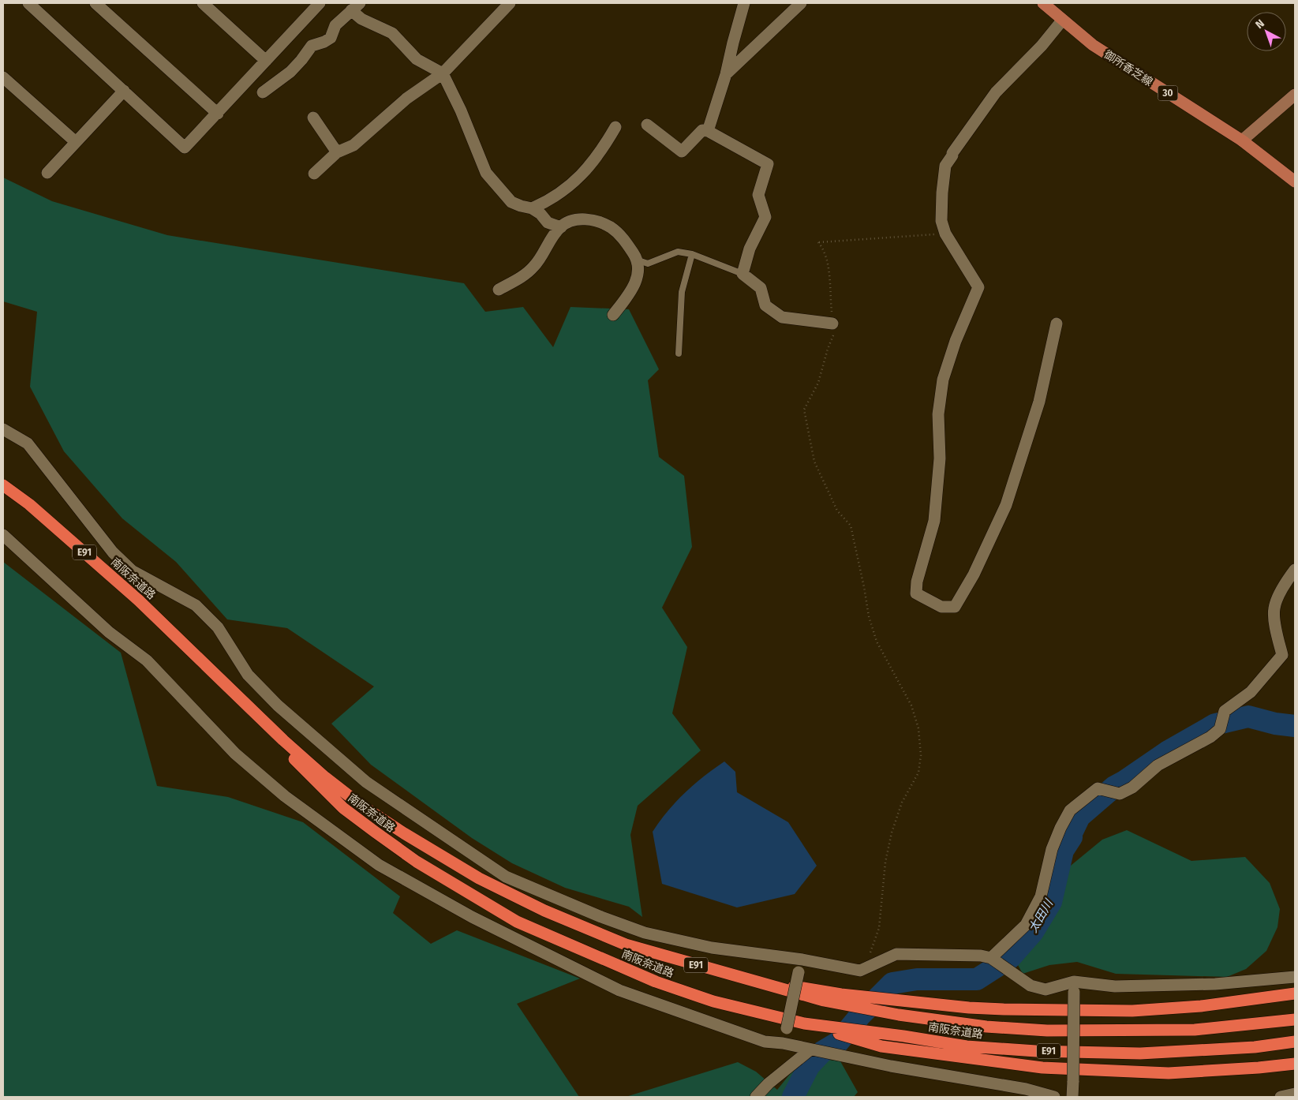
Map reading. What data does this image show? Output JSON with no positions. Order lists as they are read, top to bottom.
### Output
{
  "streets": {
    "highway": ["E91", "南阪奈道路"],
    "main road": ["御所香芝線", "30"]
  },
  "water": ["太田川"],
  "north": "top left"
}
